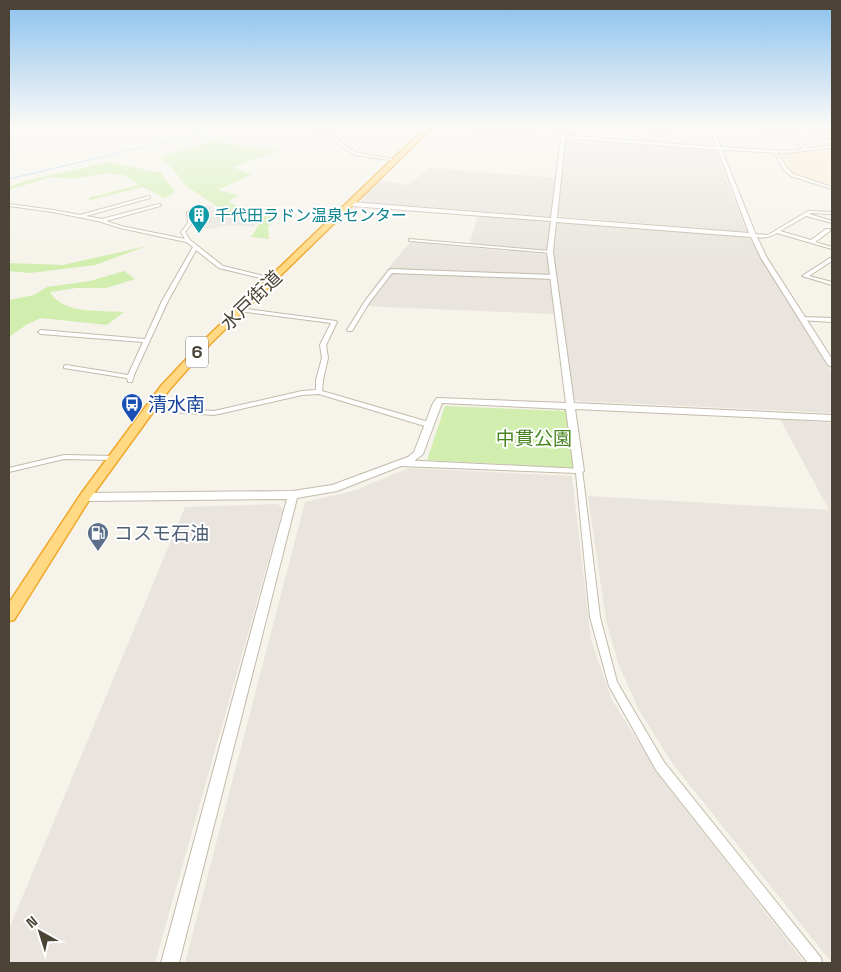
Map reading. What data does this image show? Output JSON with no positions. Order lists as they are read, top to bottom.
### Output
{
  "streets": {
    "highway": ["水戸街道", "6"]
  },
  "parks": ["中貫公園"],
  "places": {
    "building": ["千代田ラドン温泉センター"],
    "bus stop": ["清水南"],
    "fuel station": ["コスモ石油"]
  },
  "north": "top left"
}
